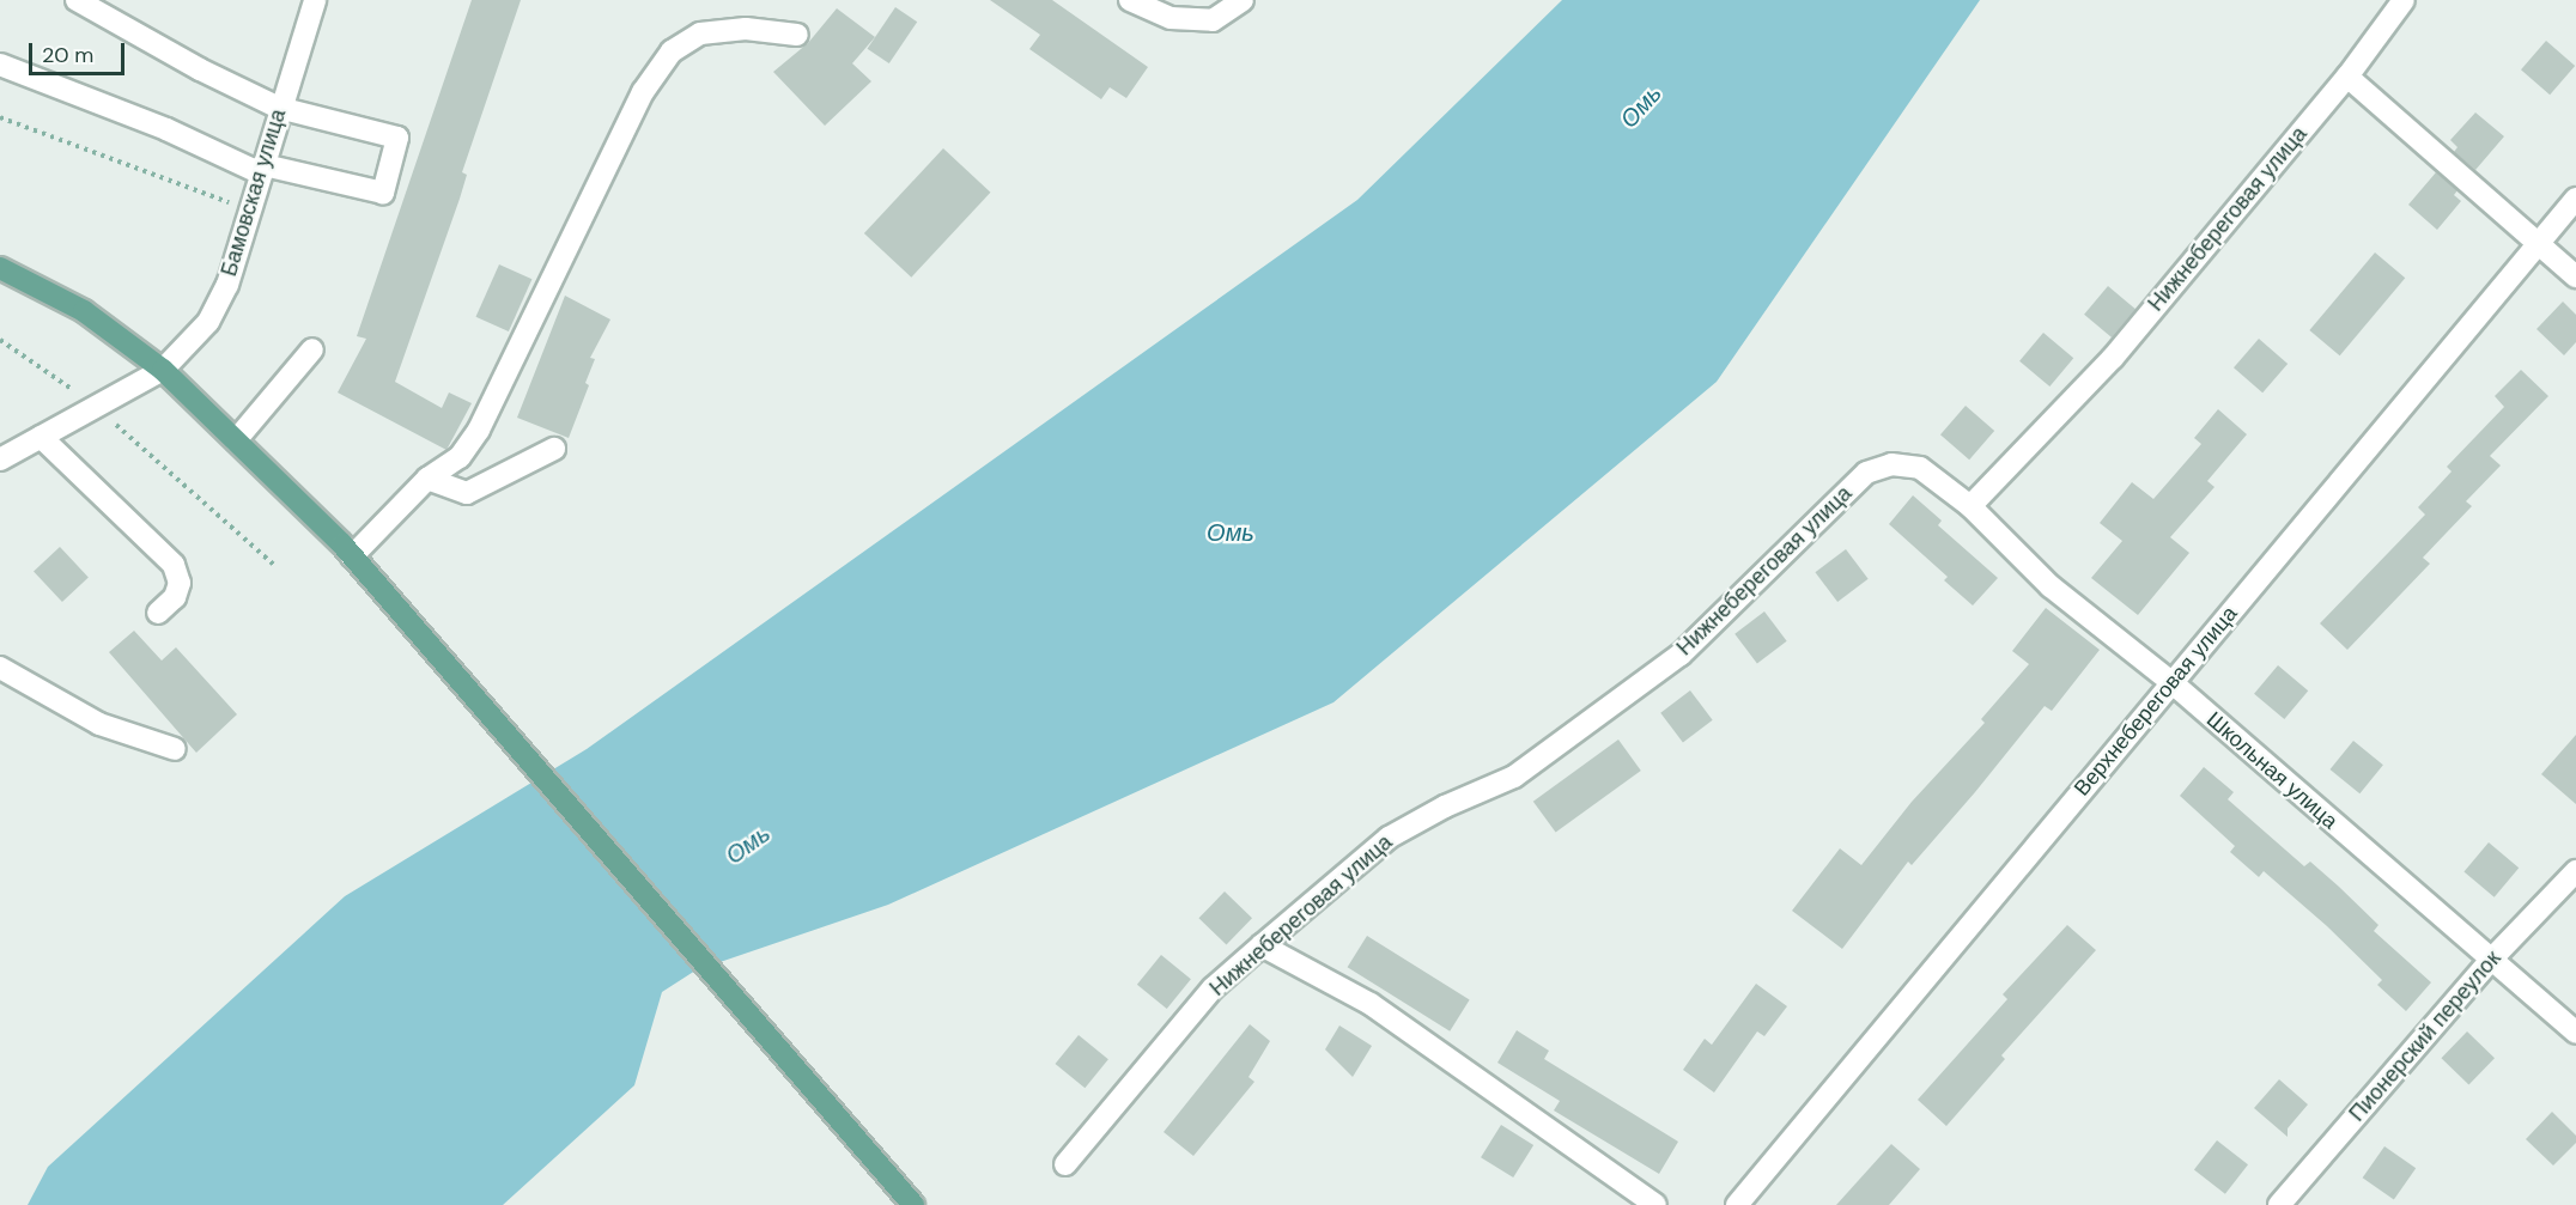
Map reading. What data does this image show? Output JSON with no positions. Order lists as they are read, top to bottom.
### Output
{
  "streets": {
    "street": [
      "Бамовская улица",
      "Нижнебереговая улица",
      "Верхнебереговая улица",
      "Школьная улица",
      "Пионерский переулок"
    ]
  },
  "crossings": [
    ["Нижнебереговая улица", "Школьная улица"],
    ["Верхнебереговая улица", "Школьная улица"],
    ["Школьная улица", "Пионерский переулок"]
  ],
  "water": ["Омь"],
  "scale_bar": "20 m"
}
